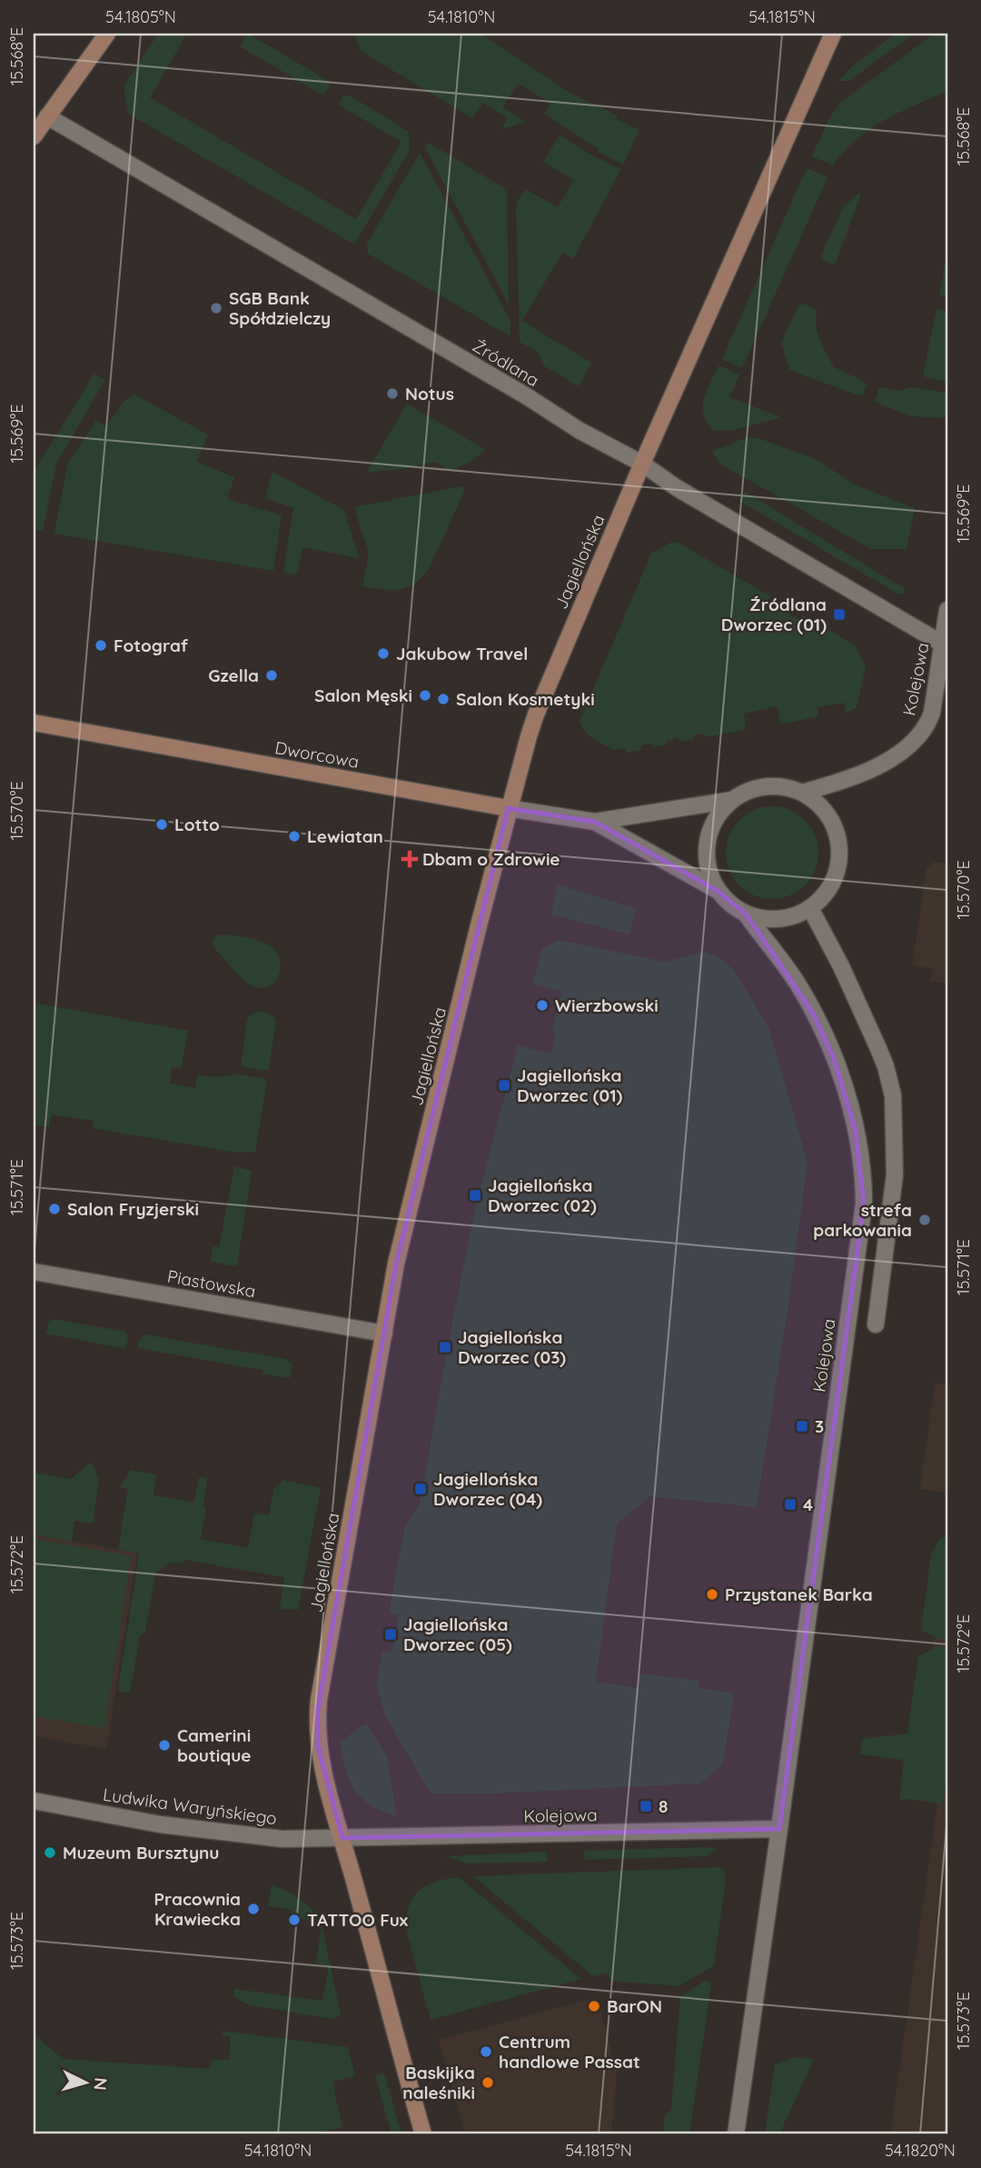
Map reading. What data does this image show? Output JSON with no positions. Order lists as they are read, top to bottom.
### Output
{
  "streets": {
    "street": [
      "Źródlana",
      "Jagiellońska",
      "Kolejowa",
      "Dworcowa",
      "Piastowska",
      "Ludwika Waryńskiego"
    ]
  },
  "crossings": [
    ["Źródlana", "Jagiellońska"],
    ["Źródlana", "Kolejowa"],
    ["Jagiellońska", "Kolejowa"],
    ["Jagiellońska", "Dworcowa"],
    ["Jagiellońska", "Piastowska"],
    ["Jagiellońska", "Ludwika Waryńskiego"],
    ["Kolejowa", "Dworcowa"],
    ["Kolejowa", "Ludwika Waryńskiego"]
  ],
  "places": {
    "other": [
      "SGB Bank Spółdzielczy",
      "Notus",
      "Fotograf",
      "Jakubow Travel",
      "Gzella",
      "Salon Męski",
      "Salon Kosmetyki",
      "Lotto",
      "Lewiatan",
      "Wierzbowski",
      "Salon Fryzjerski",
      "strefa parkowania",
      "Przystanek Barka",
      "Camerini boutique",
      "Muzeum Bursztynu",
      "Pracownia Krawiecka",
      "TATTOO Fux",
      "BarON",
      "Centrum handlowe Passat",
      "Baskijka naleśniki"
    ],
    "transit": [
      "Źródlana Dworzec (01)",
      "Jagiellońska Dworzec (01)",
      "Jagiellońska Dworzec (02)",
      "Jagiellońska Dworzec (03)",
      "3",
      "Jagiellońska Dworzec (04)",
      "4",
      "Jagiellońska Dworzec (05)",
      "8"
    ],
    "health": ["Dbam o Zdrowie"]
  },
  "north": "right",
  "coordinates": [
    "54.1805°N",
    "54.1810°N",
    "54.1815°N",
    "15.568°E",
    "15.569°E",
    "15.570°E",
    "15.571°E",
    "15.572°E",
    "15.573°E",
    "54.1820°N"
  ]
}
